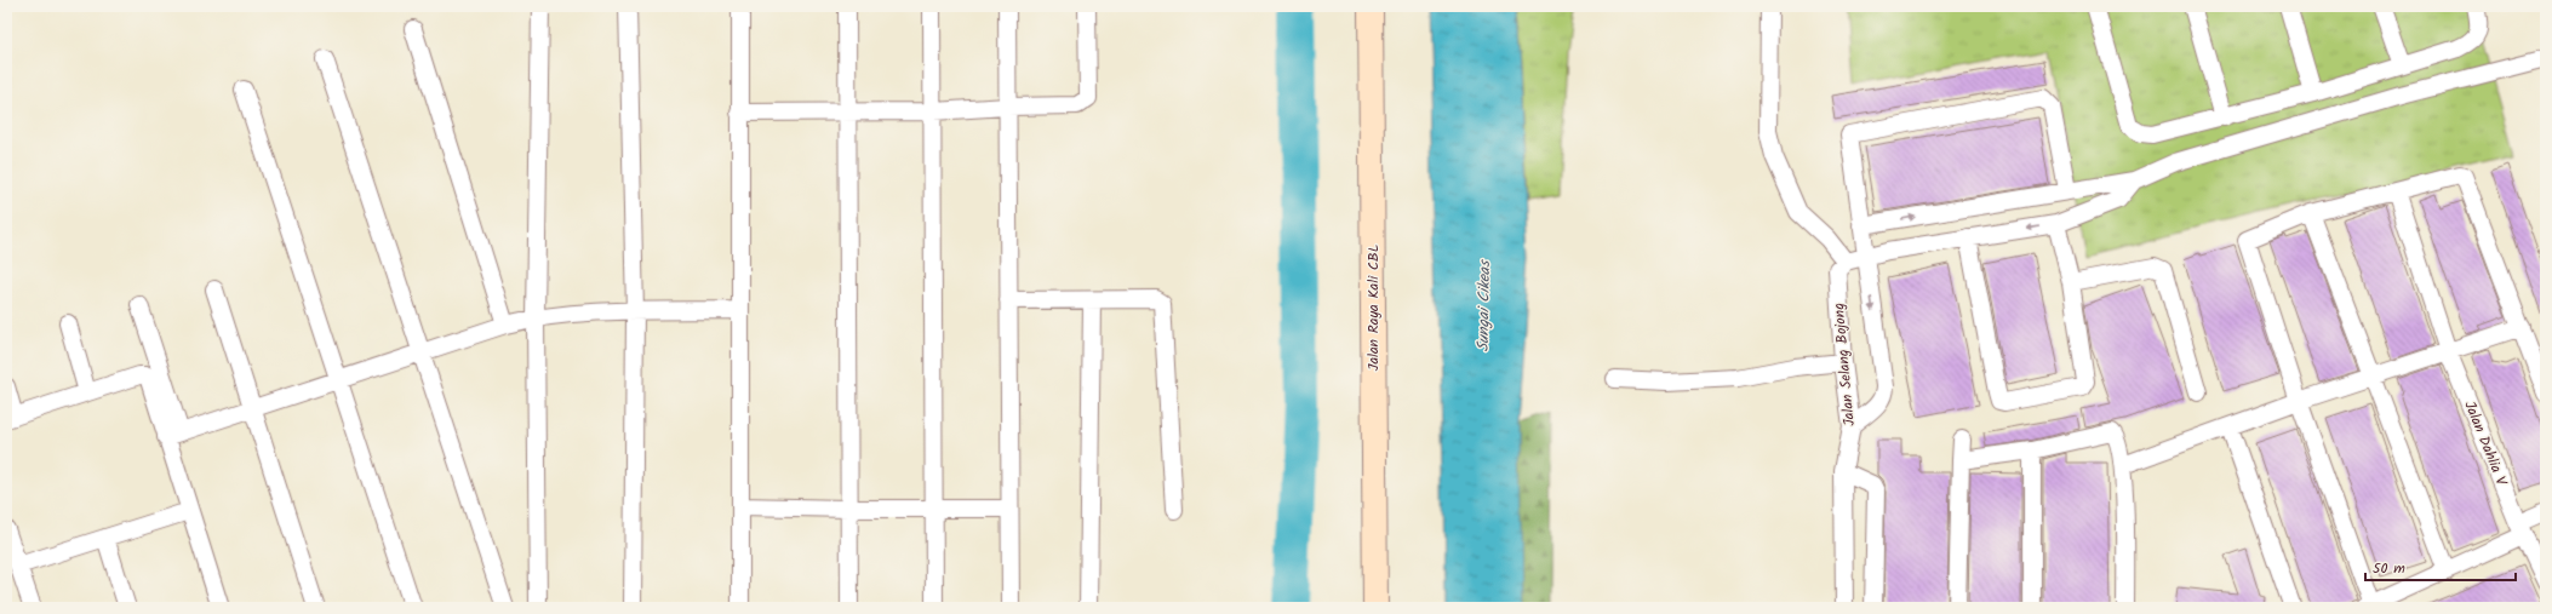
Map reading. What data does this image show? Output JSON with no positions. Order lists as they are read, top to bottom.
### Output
{
  "streets": {
    "main road": ["Jalan Raya Kali CBL"],
    "street": ["Jalan Selang Bojong", "Jalan Dahlia V"]
  },
  "water": ["Sungai Cikeas"],
  "scale_bar": "50 m"
}
